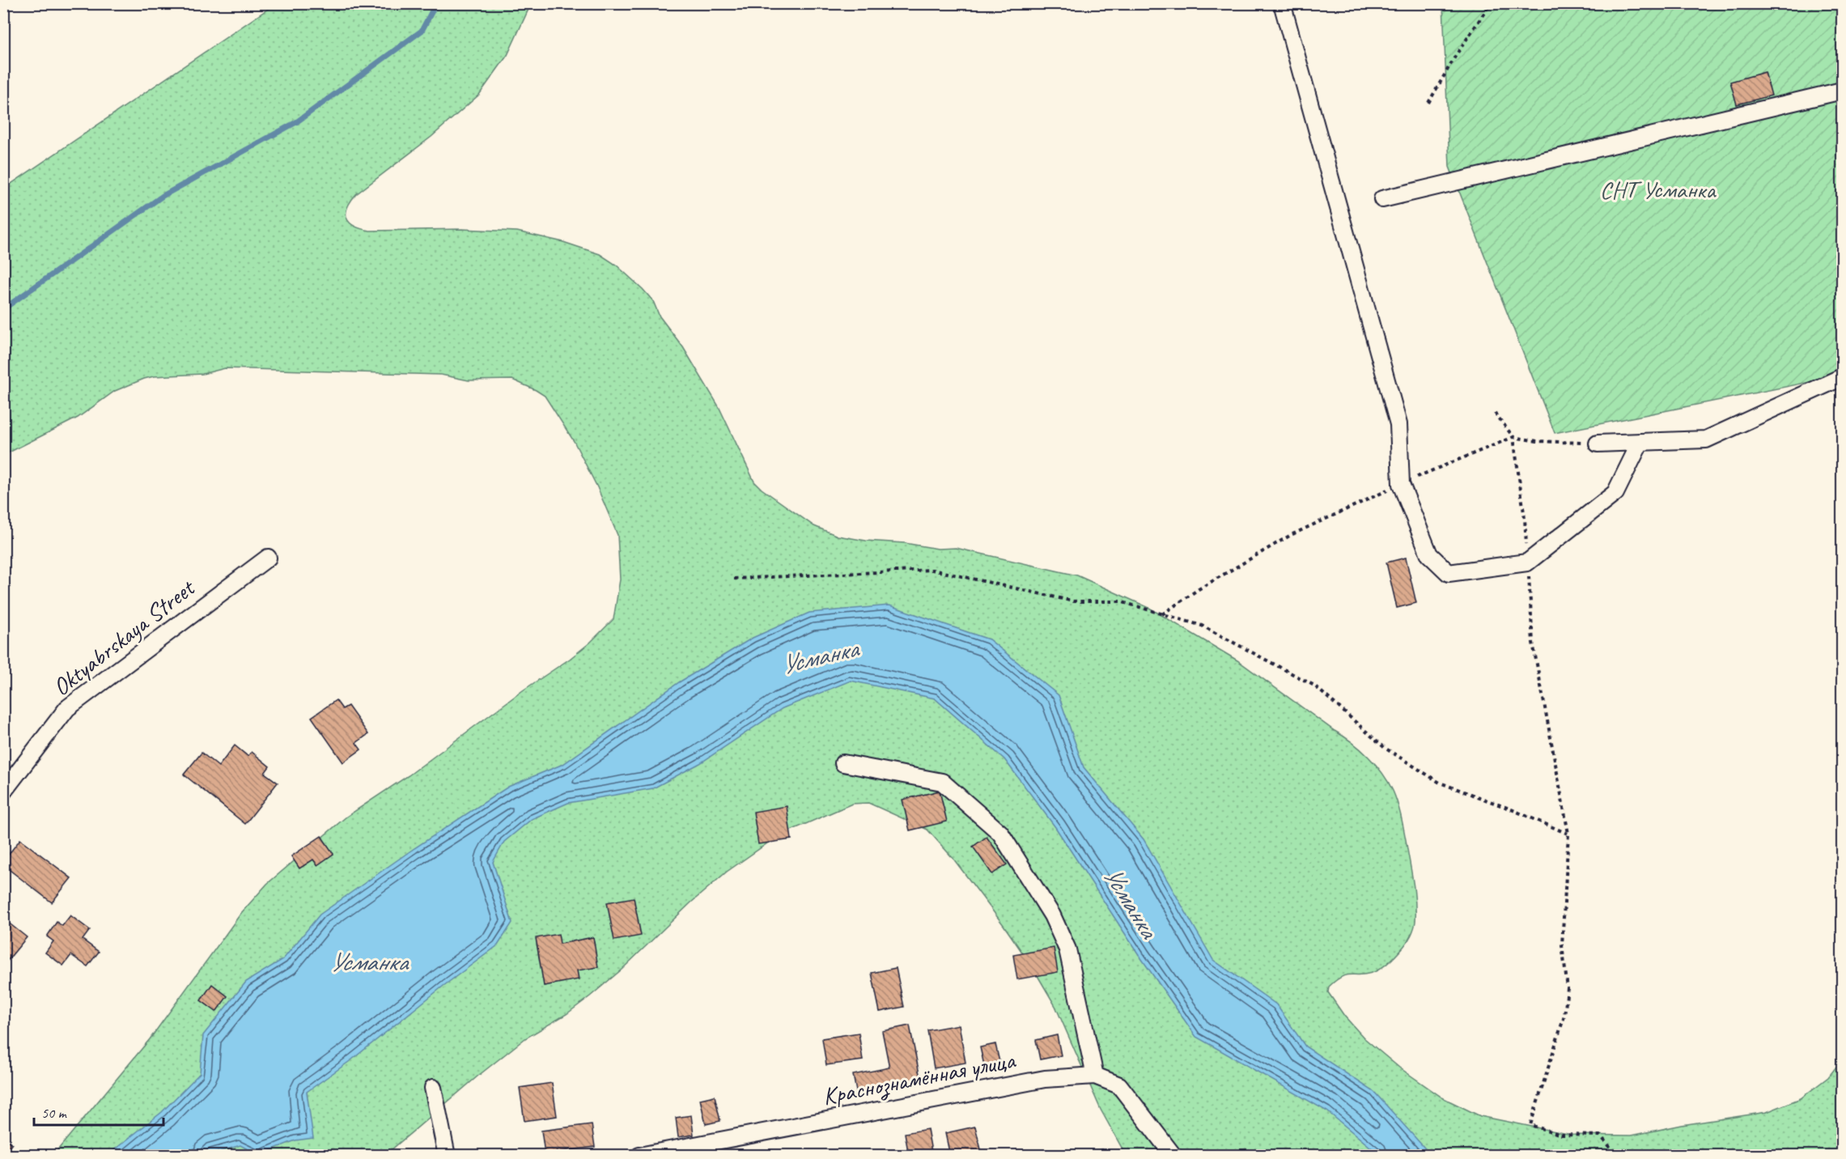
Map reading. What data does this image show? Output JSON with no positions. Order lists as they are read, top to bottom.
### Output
{
  "streets": {
    "street": ["Oktyabrskaya Street", "Краснознамённая улица"]
  },
  "water": ["Усманка"],
  "parks": ["СНТ Усманка"],
  "scale_bar": "50 m"
}
